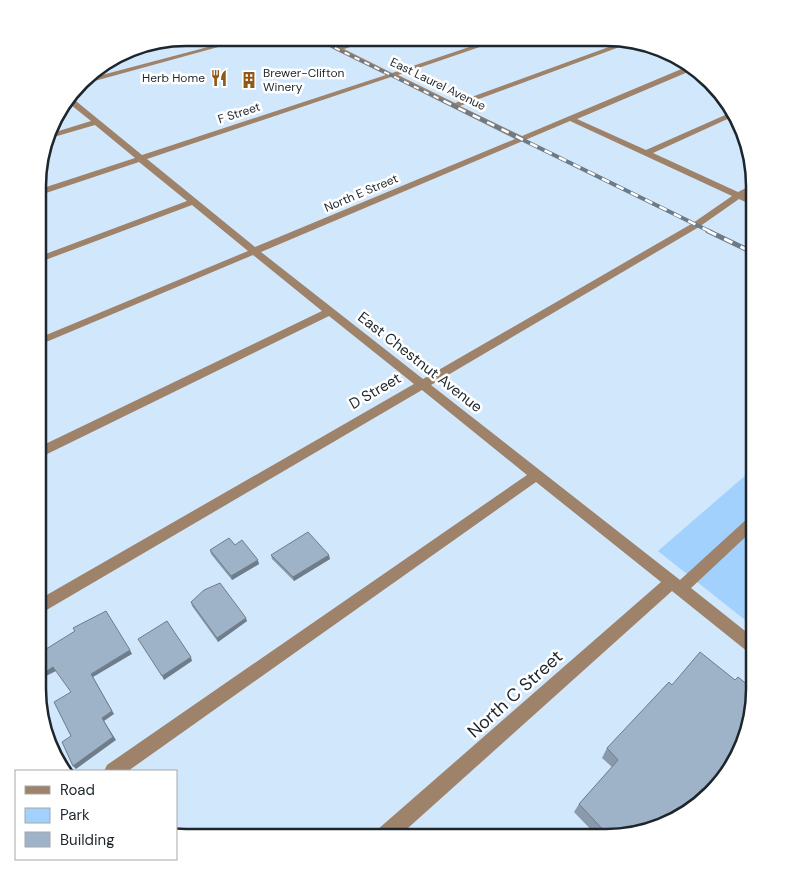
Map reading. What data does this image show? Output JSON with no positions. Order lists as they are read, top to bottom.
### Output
{
  "streets": {
    "street": [
      "East Laurel Avenue",
      "F Street",
      "North E Street",
      "East Chestnut Avenue",
      "D Street",
      "North C Street"
    ]
  },
  "crossings": [
    ["East Laurel Avenue", "F Street"],
    ["East Laurel Avenue", "North E Street"],
    ["F Street", "East Chestnut Avenue"],
    ["North E Street", "East Chestnut Avenue"],
    ["East Chestnut Avenue", "D Street"],
    ["East Chestnut Avenue", "North C Street"]
  ],
  "places": {
    "restaurant": ["Herb Home"],
    "building": ["Brewer-Clifton Winery"]
  },
  "legend": ["Road", "Park", "Building"]
}
